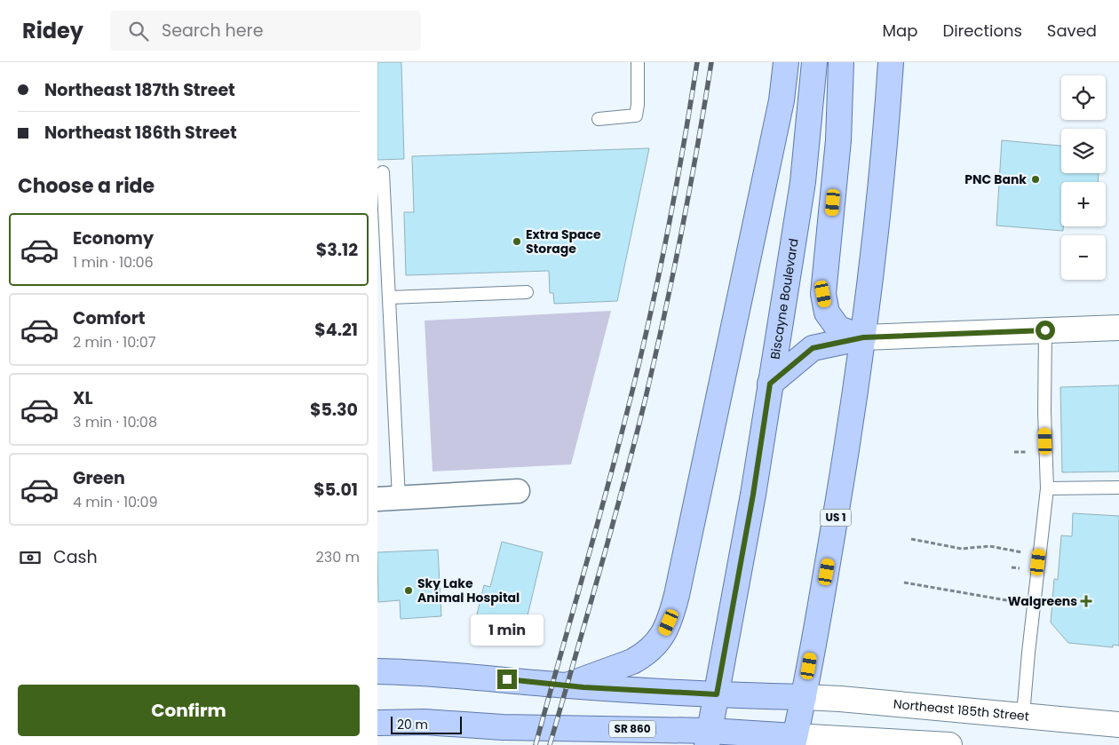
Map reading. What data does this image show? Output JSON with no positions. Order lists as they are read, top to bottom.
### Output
{
  "streets": {
    "main road": ["Biscayne Boulevard", "US 1", "SR 860"],
    "street": ["Northeast 185th Street"]
  },
  "crossings": [
    ["Biscayne Boulevard", "SR 860"],
    ["US 1", "Northeast 185th Street"],
    ["US 1", "SR 860"]
  ],
  "places": {
    "other": ["PNC Bank", "Extra Space Storage", "Sky Lake Animal Hospital"],
    "health": ["Walgreens"]
  },
  "scale_bar": "20 m",
  "page": {
    "header": "Ridey",
    "search": "Search here",
    "nav": ["Map", "Directions", "Saved"],
    "banner": ["Northeast 187th Street", "Northeast 186th Street"],
    "map_buttons": ["+", "−"],
    "heading": "Choose a ride",
    "list": [
      {
        "name": "Economy",
        "note": "1 min · 10:06",
        "value": "$3.12"
      },
      {
        "name": "Comfort",
        "note": "2 min · 10:07",
        "value": "$4.21"
      },
      {
        "name": "XL",
        "note": "3 min · 10:08",
        "value": "$5.30"
      },
      {
        "name": "Green",
        "note": "4 min · 10:09",
        "value": "$5.01"
      }
    ],
    "pay": ["Cash", "230 m"],
    "bubble": "1 min",
    "buttons": "Confirm",
    "scale": "20 m"
  }
}
